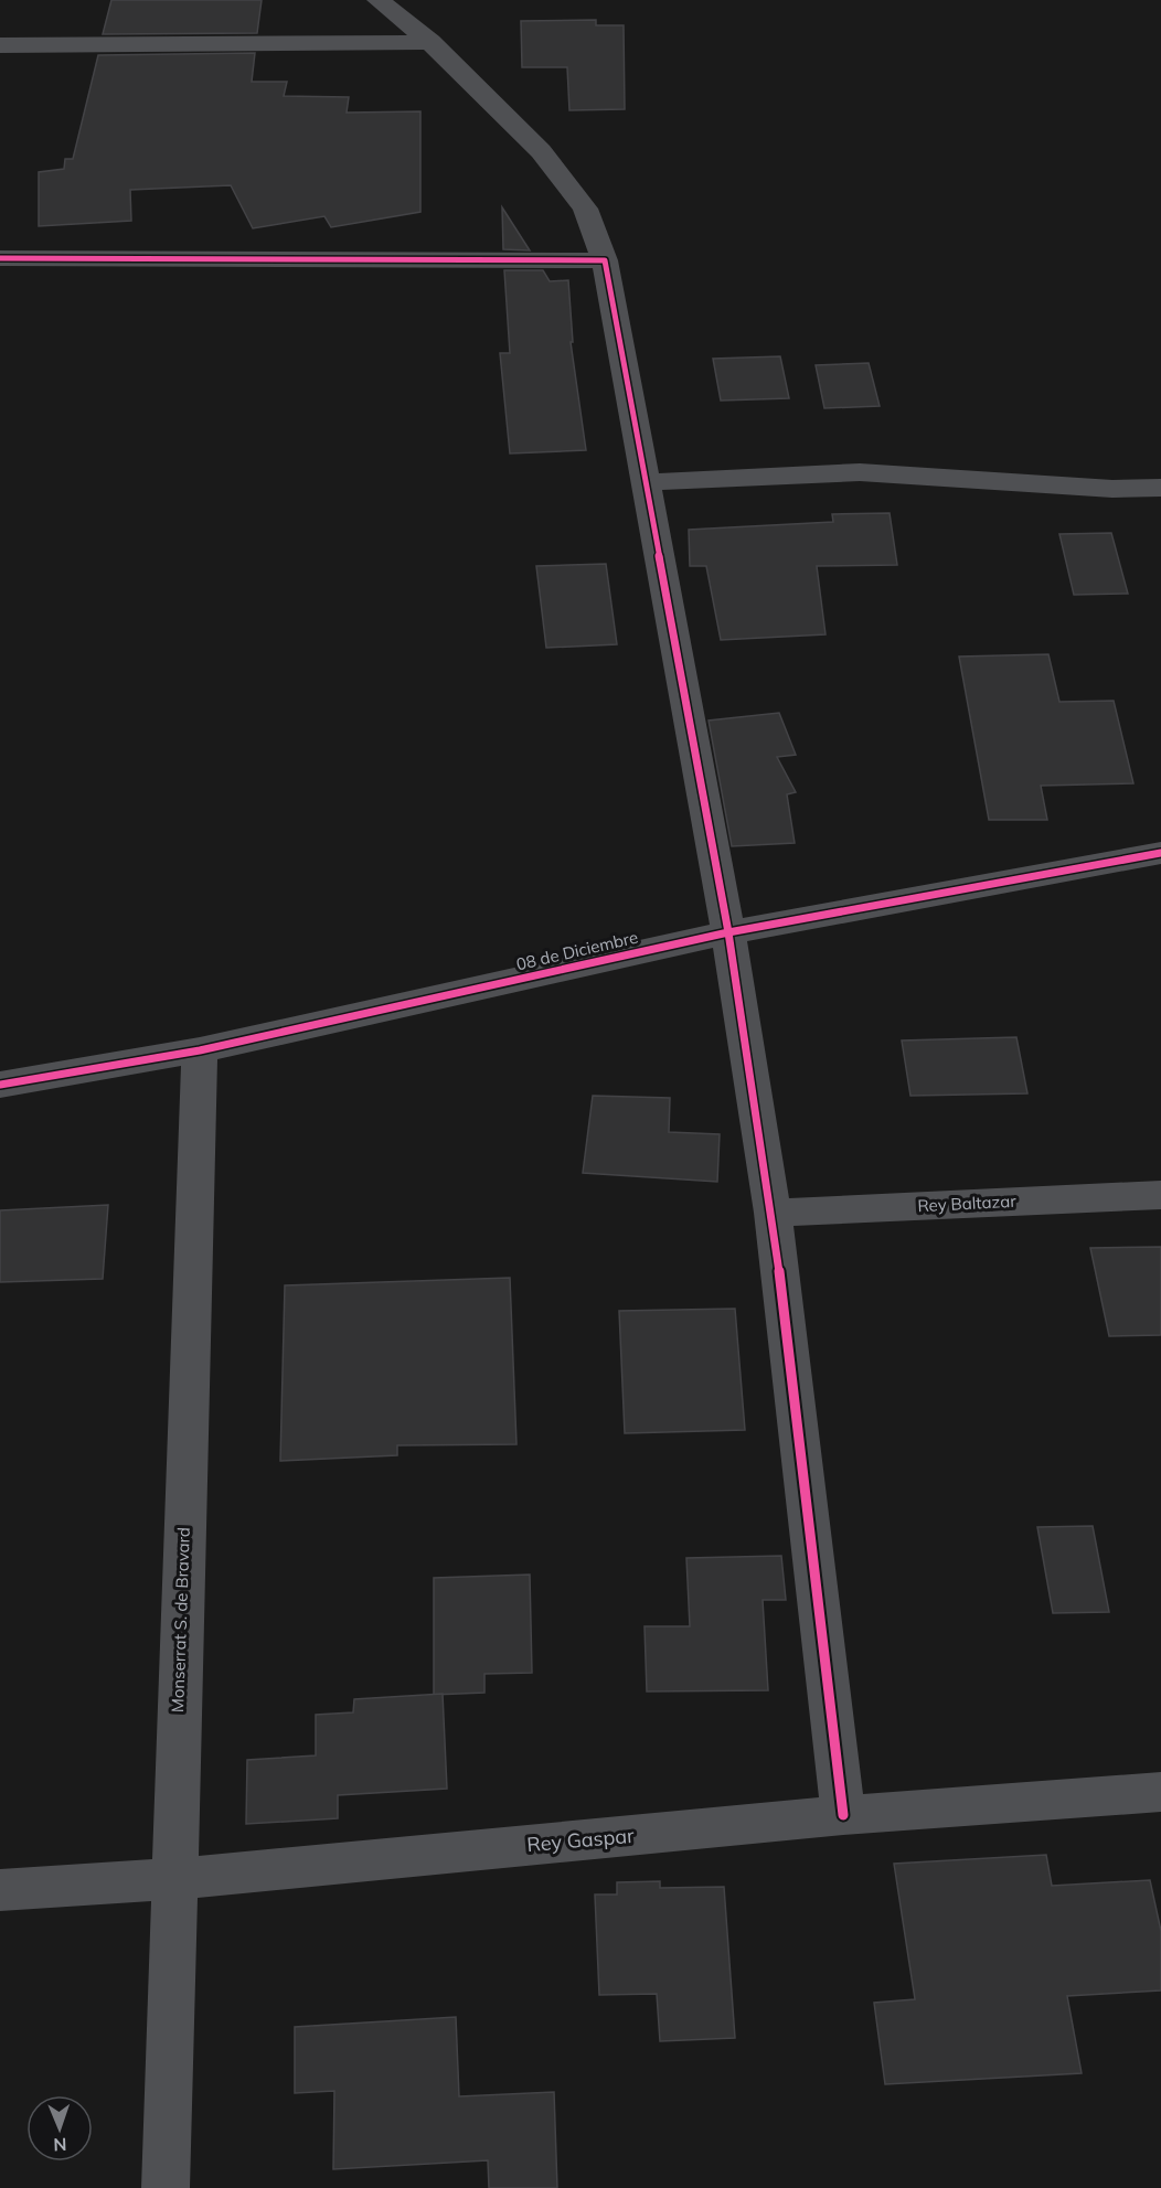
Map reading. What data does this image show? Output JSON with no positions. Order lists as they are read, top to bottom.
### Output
{
  "streets": {
    "street": [
      "08 de Diciembre",
      "Rey Baltazar",
      "Monserrat S. de Bravard",
      "Rey Gaspar"
    ]
  },
  "crossings": [
    ["08 de Diciembre", "Monserrat S. de Bravard"],
    ["Monserrat S. de Bravard", "Rey Gaspar"]
  ],
  "north": "bottom"
}
